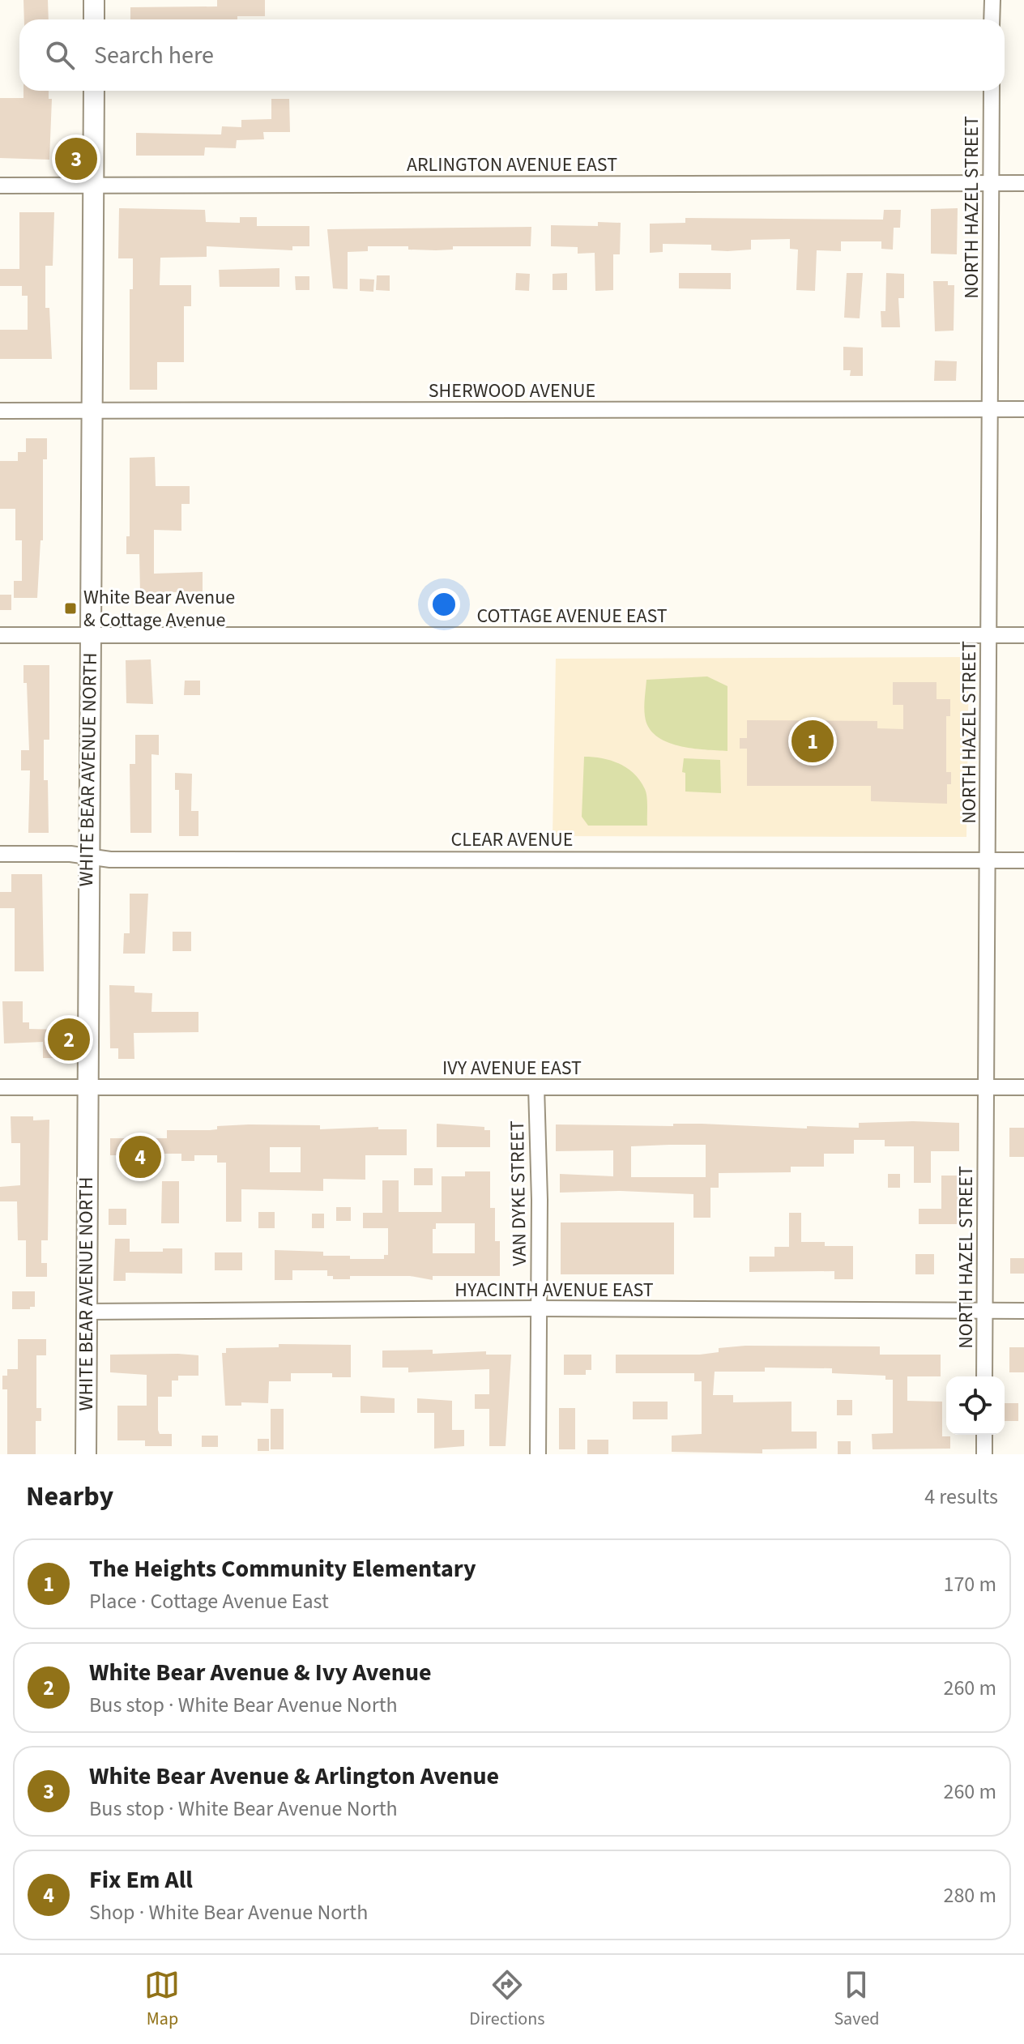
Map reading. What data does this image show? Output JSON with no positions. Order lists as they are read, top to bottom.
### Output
{
  "streets": {
    "main road": ["WHITE BEAR AVENUE NORTH"],
    "street": [
      "ARLINGTON AVENUE EAST",
      "NORTH HAZEL STREET",
      "SHERWOOD AVENUE",
      "COTTAGE AVENUE EAST",
      "CLEAR AVENUE",
      "IVY AVENUE EAST",
      "VAN DYKE STREET",
      "HYACINTH AVENUE EAST"
    ]
  },
  "crossings": [
    ["ARLINGTON AVENUE EAST", "NORTH HAZEL STREET"],
    ["ARLINGTON AVENUE EAST", "WHITE BEAR AVENUE NORTH"],
    ["NORTH HAZEL STREET", "SHERWOOD AVENUE"],
    ["NORTH HAZEL STREET", "COTTAGE AVENUE EAST"],
    ["NORTH HAZEL STREET", "CLEAR AVENUE"],
    ["NORTH HAZEL STREET", "IVY AVENUE EAST"],
    ["NORTH HAZEL STREET", "HYACINTH AVENUE EAST"],
    ["SHERWOOD AVENUE", "WHITE BEAR AVENUE NORTH"],
    ["COTTAGE AVENUE EAST", "WHITE BEAR AVENUE NORTH"],
    ["WHITE BEAR AVENUE NORTH", "CLEAR AVENUE"],
    ["WHITE BEAR AVENUE NORTH", "IVY AVENUE EAST"],
    ["WHITE BEAR AVENUE NORTH", "HYACINTH AVENUE EAST"],
    ["IVY AVENUE EAST", "VAN DYKE STREET"],
    ["VAN DYKE STREET", "HYACINTH AVENUE EAST"]
  ],
  "places": {
    "transit": ["White Bear Avenue & Cottage Avenue"]
  },
  "page": {
    "search": "Search here",
    "pins": [
      "3",
      "1",
      "2",
      "4"
    ],
    "heading": ["Nearby", "4 results"],
    "list": [
      {
        "mark": "1",
        "name": "The Heights Community Elementary",
        "note": "Place · Cottage Avenue East",
        "value": "170 m"
      },
      {
        "mark": "2",
        "name": "White Bear Avenue & Ivy Avenue",
        "note": "Bus stop · White Bear Avenue North",
        "value": "260 m"
      },
      {
        "mark": "3",
        "name": "White Bear Avenue & Arlington Avenue",
        "note": "Bus stop · White Bear Avenue North",
        "value": "260 m"
      },
      {
        "mark": "4",
        "name": "Fix Em All",
        "note": "Shop · White Bear Avenue North",
        "value": "280 m"
      }
    ],
    "nav": ["Map", "Directions", "Saved"]
  }
}
